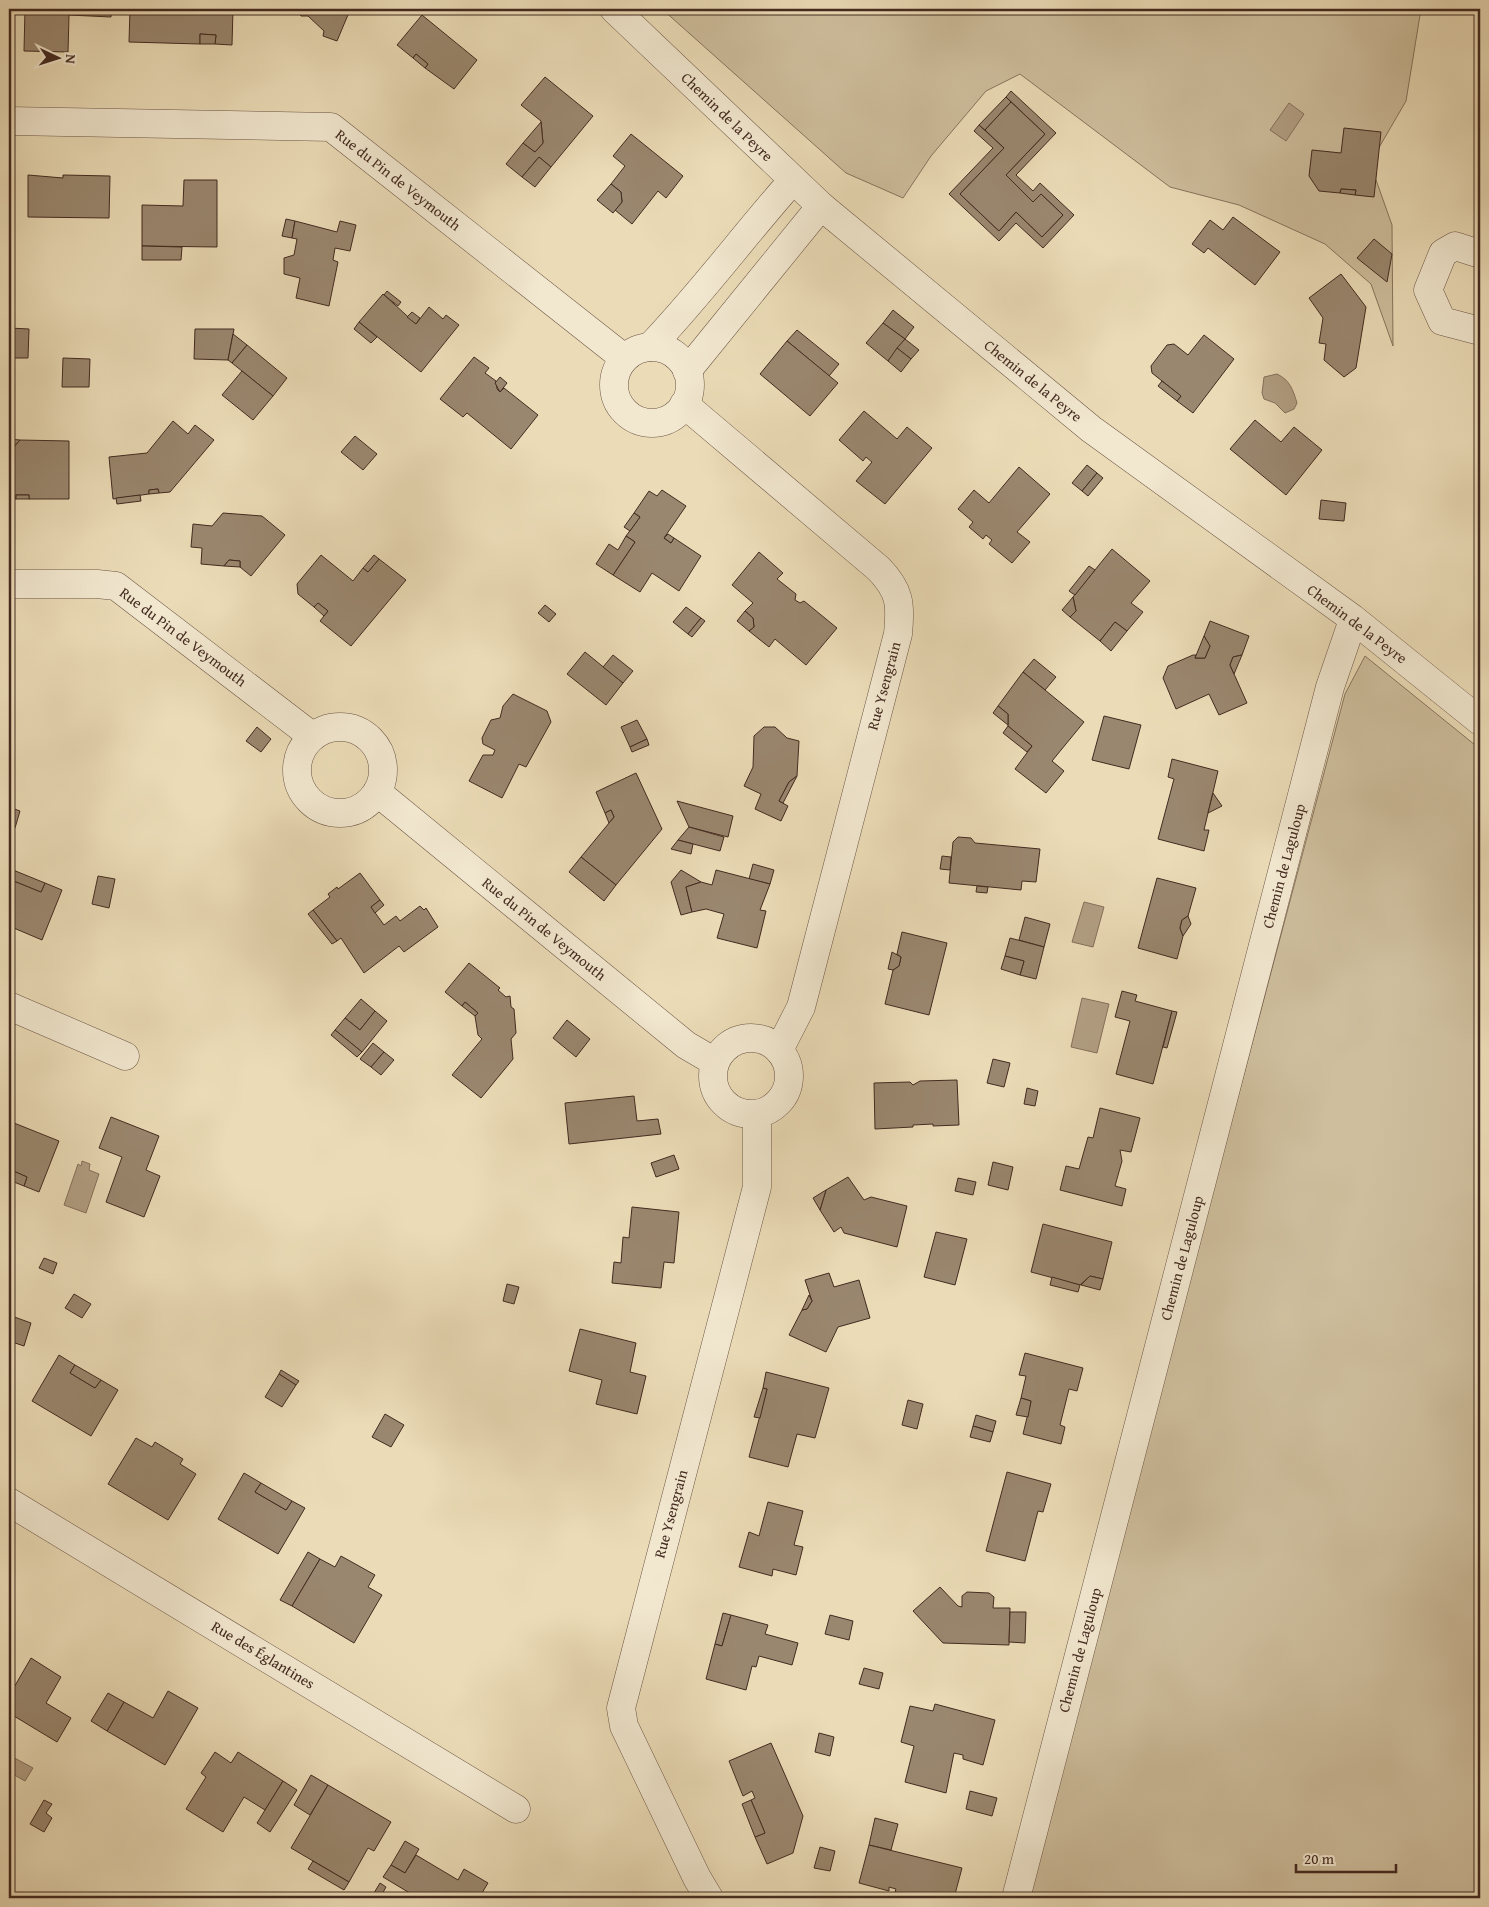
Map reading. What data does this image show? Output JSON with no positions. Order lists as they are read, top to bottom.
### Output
{
  "streets": {
    "street": [
      "Chemin de la Peyre",
      "Rue du Pin de Veymouth",
      "Rue Ysengrain",
      "Chemin de Laguloup",
      "Rue des Églantines"
    ]
  },
  "crossings": [
    ["Chemin de la Peyre", "Chemin de Laguloup"],
    ["Rue du Pin de Veymouth", "Rue Ysengrain"]
  ],
  "scale_bar": "20 m",
  "north": "right"
}
